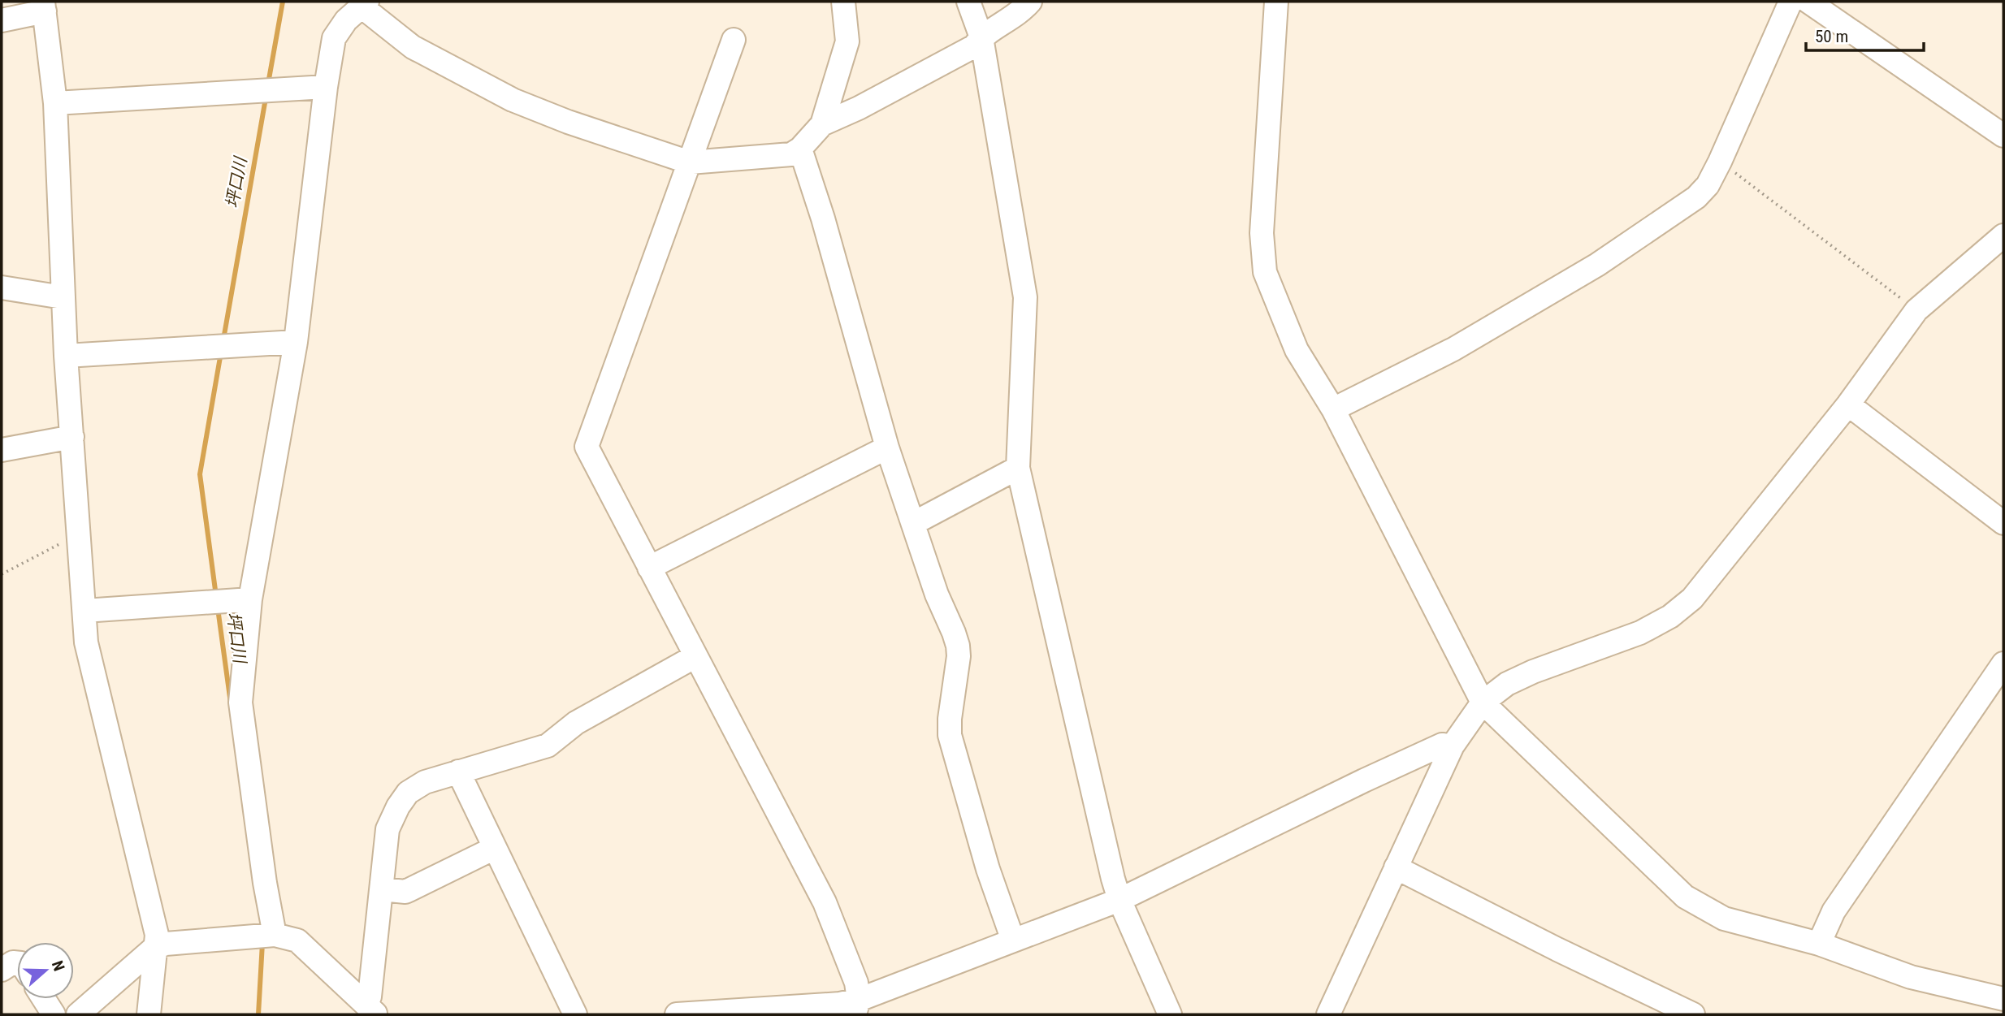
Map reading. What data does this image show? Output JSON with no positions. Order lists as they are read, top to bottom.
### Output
{
  "water": ["坪口川"],
  "scale_bar": "50 m",
  "north": "right"
}
